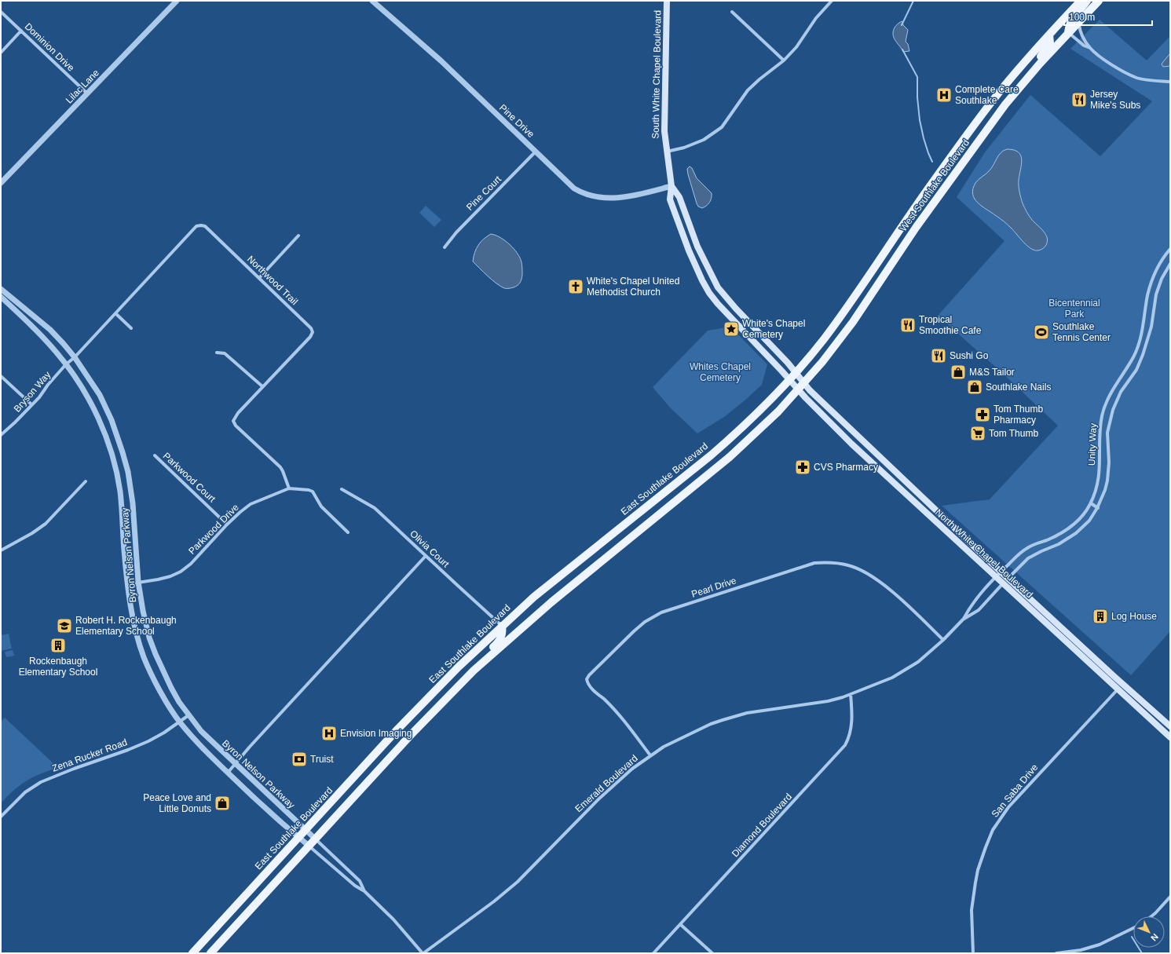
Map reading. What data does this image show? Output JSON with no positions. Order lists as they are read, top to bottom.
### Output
{
  "streets": {
    "main road": [
      "South White Chapel Boulevard",
      "West Southlake Boulevard",
      "East Southlake Boulevard",
      "North White Chapel Boulevard"
    ],
    "street": [
      "Dominion Drive",
      "Lilac Lane",
      "Pine Drive",
      "Pine Court",
      "Northwood Trail",
      "Bryson Way",
      "Unity Way",
      "Parkwood Court",
      "Parkwood Drive",
      "Olivia Court",
      "Byron Nelson Parkway",
      "Pearl Drive",
      "Zena Rucker Road",
      "Emerald Boulevard",
      "San Saba Drive",
      "Diamond Boulevard"
    ]
  },
  "crossings": [
    ["Dominion Drive", "Lilac Lane"],
    ["South White Chapel Boulevard", "Pine Drive"],
    ["South White Chapel Boulevard", "West Southlake Boulevard"],
    ["South White Chapel Boulevard", "East Southlake Boulevard"],
    ["South White Chapel Boulevard", "North White Chapel Boulevard"],
    ["Pine Drive", "Pine Court"],
    ["West Southlake Boulevard", "East Southlake Boulevard"],
    ["West Southlake Boulevard", "North White Chapel Boulevard"],
    ["Northwood Trail", "Bryson Way"],
    ["Northwood Trail", "Parkwood Drive"],
    ["Northwood Trail", "Byron Nelson Parkway"],
    ["Bryson Way", "Byron Nelson Parkway"],
    ["Unity Way", "North White Chapel Boulevard"],
    ["Unity Way", "Emerald Boulevard"],
    ["Parkwood Court", "Parkwood Drive"],
    ["East Southlake Boulevard", "Olivia Court"],
    ["East Southlake Boulevard", "North White Chapel Boulevard"],
    ["East Southlake Boulevard", "Byron Nelson Parkway"],
    ["Parkwood Drive", "Byron Nelson Parkway"],
    ["North White Chapel Boulevard", "Emerald Boulevard"],
    ["North White Chapel Boulevard", "San Saba Drive"],
    ["Byron Nelson Parkway", "Zena Rucker Road"],
    ["Pearl Drive", "Emerald Boulevard"],
    ["Emerald Boulevard", "Diamond Boulevard"]
  ],
  "parks": ["Bicentennial Park", "Whites Chapel Cemetery"],
  "places": {
    "hospital": ["Complete Care Southlake", "Envision Imaging"],
    "restaurant": ["Jersey Mike's Subs", "Tropical Smoothie Cafe", "Sushi Go"],
    "church": ["White's Chapel United Methodist Church"],
    "place": ["White's Chapel Cemetery"],
    "sports": ["Southlake Tennis Center"],
    "shop": ["M&S Tailor", "Southlake Nails", "Peace Love and Little Donuts"],
    "pharmacy": ["Tom Thumb Pharmacy", "CVS Pharmacy"],
    "supermarket": ["Tom Thumb"],
    "building": ["Log House", "Rockenbaugh Elementary School"],
    "school or university": ["Robert H. Rockenbaugh Elementary School"],
    "bank": ["Truist"]
  },
  "scale_bar": "100 m",
  "north": "bottom right"
}
